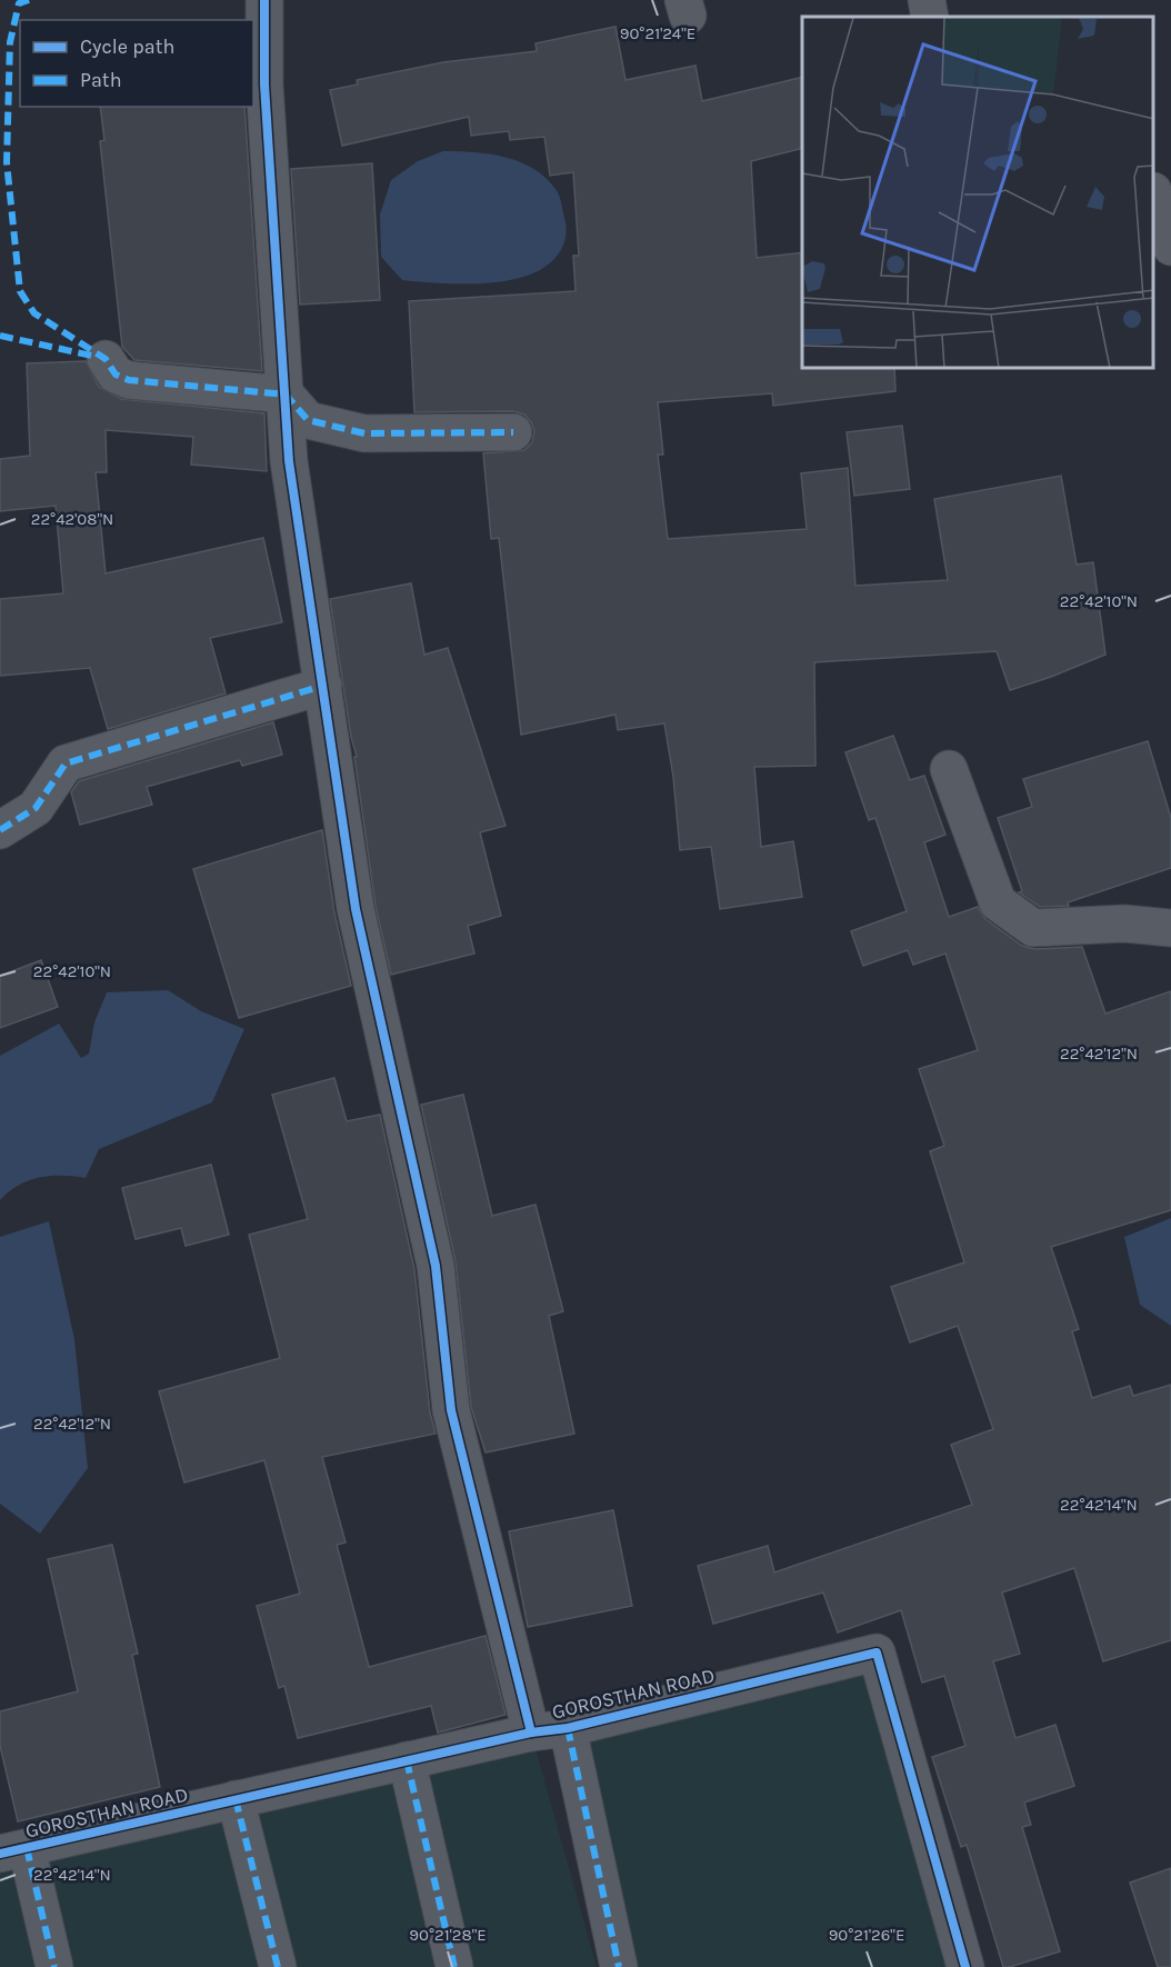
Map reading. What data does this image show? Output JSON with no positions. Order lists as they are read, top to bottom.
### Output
{
  "streets": {
    "street": ["GOROSTHAN ROAD"]
  },
  "legend": ["Cycle path", "Path"],
  "coordinates": [
    "90°21'24\"E",
    "22°42'08\"N",
    "22°42'10\"N",
    "22°42'12\"N",
    "22°42'14\"N",
    "90°21'28\"E",
    "90°21'26\"E"
  ]
}
